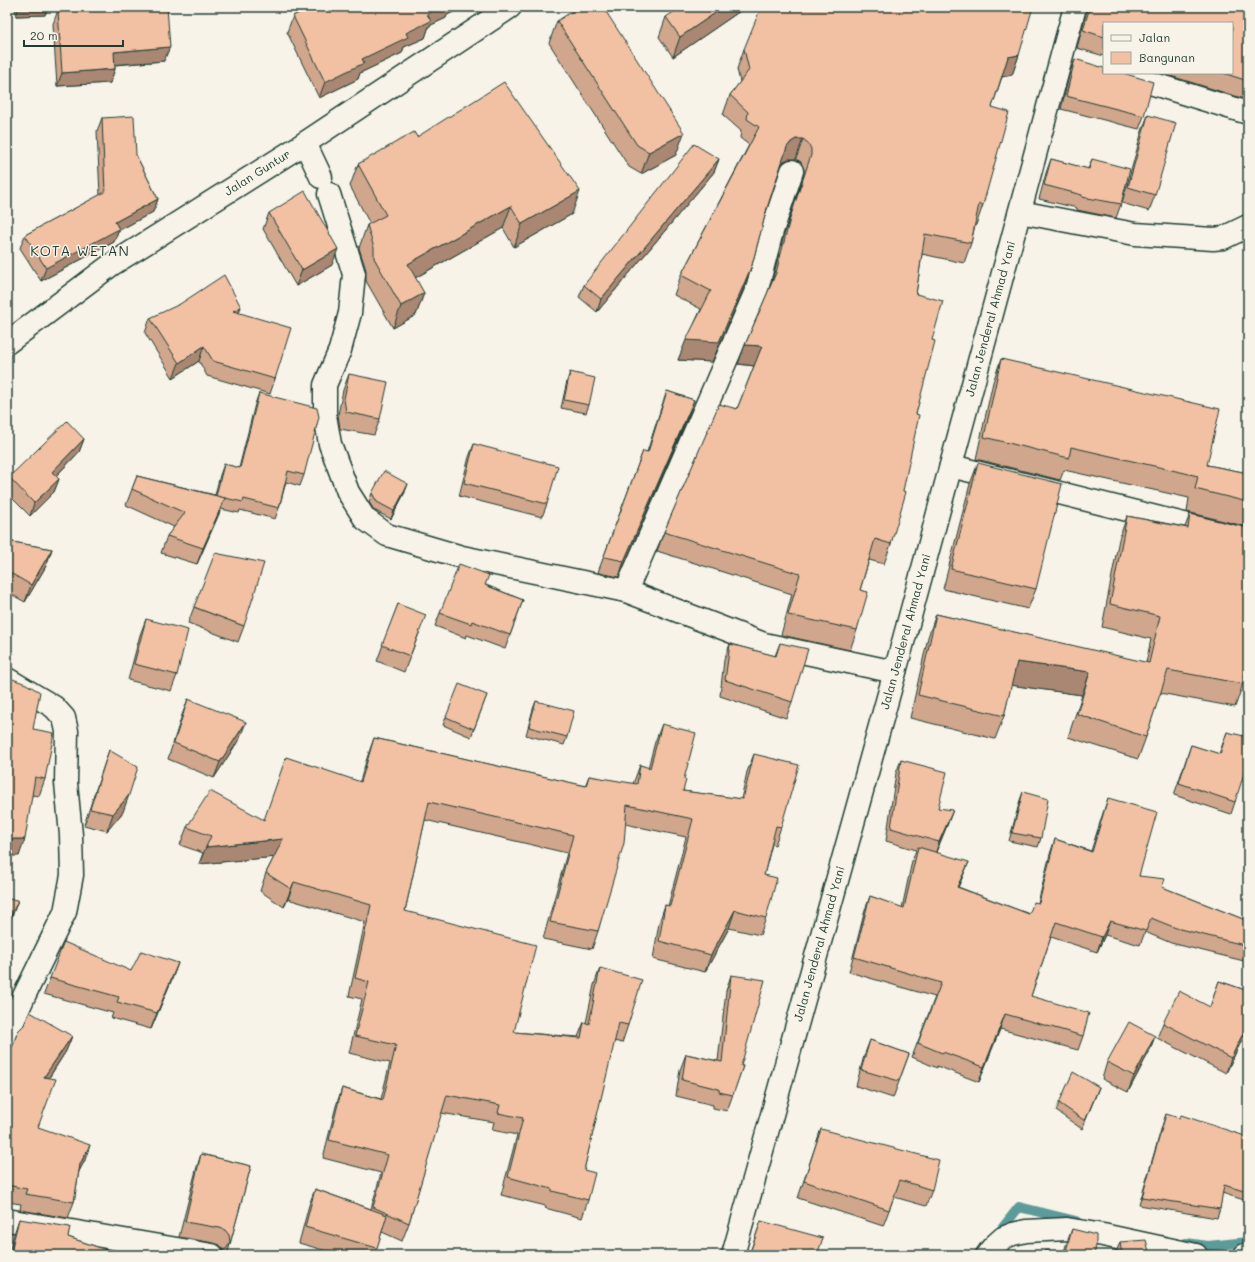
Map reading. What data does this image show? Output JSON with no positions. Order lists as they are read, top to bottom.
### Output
{
  "streets": {
    "street": ["Jalan Guntur", "Jalan Jenderal Ahmad Yani"]
  },
  "districts": ["KOTA WETAN"],
  "legend": ["Jalan", "Bangunan"],
  "scale_bar": "20 m"
}
